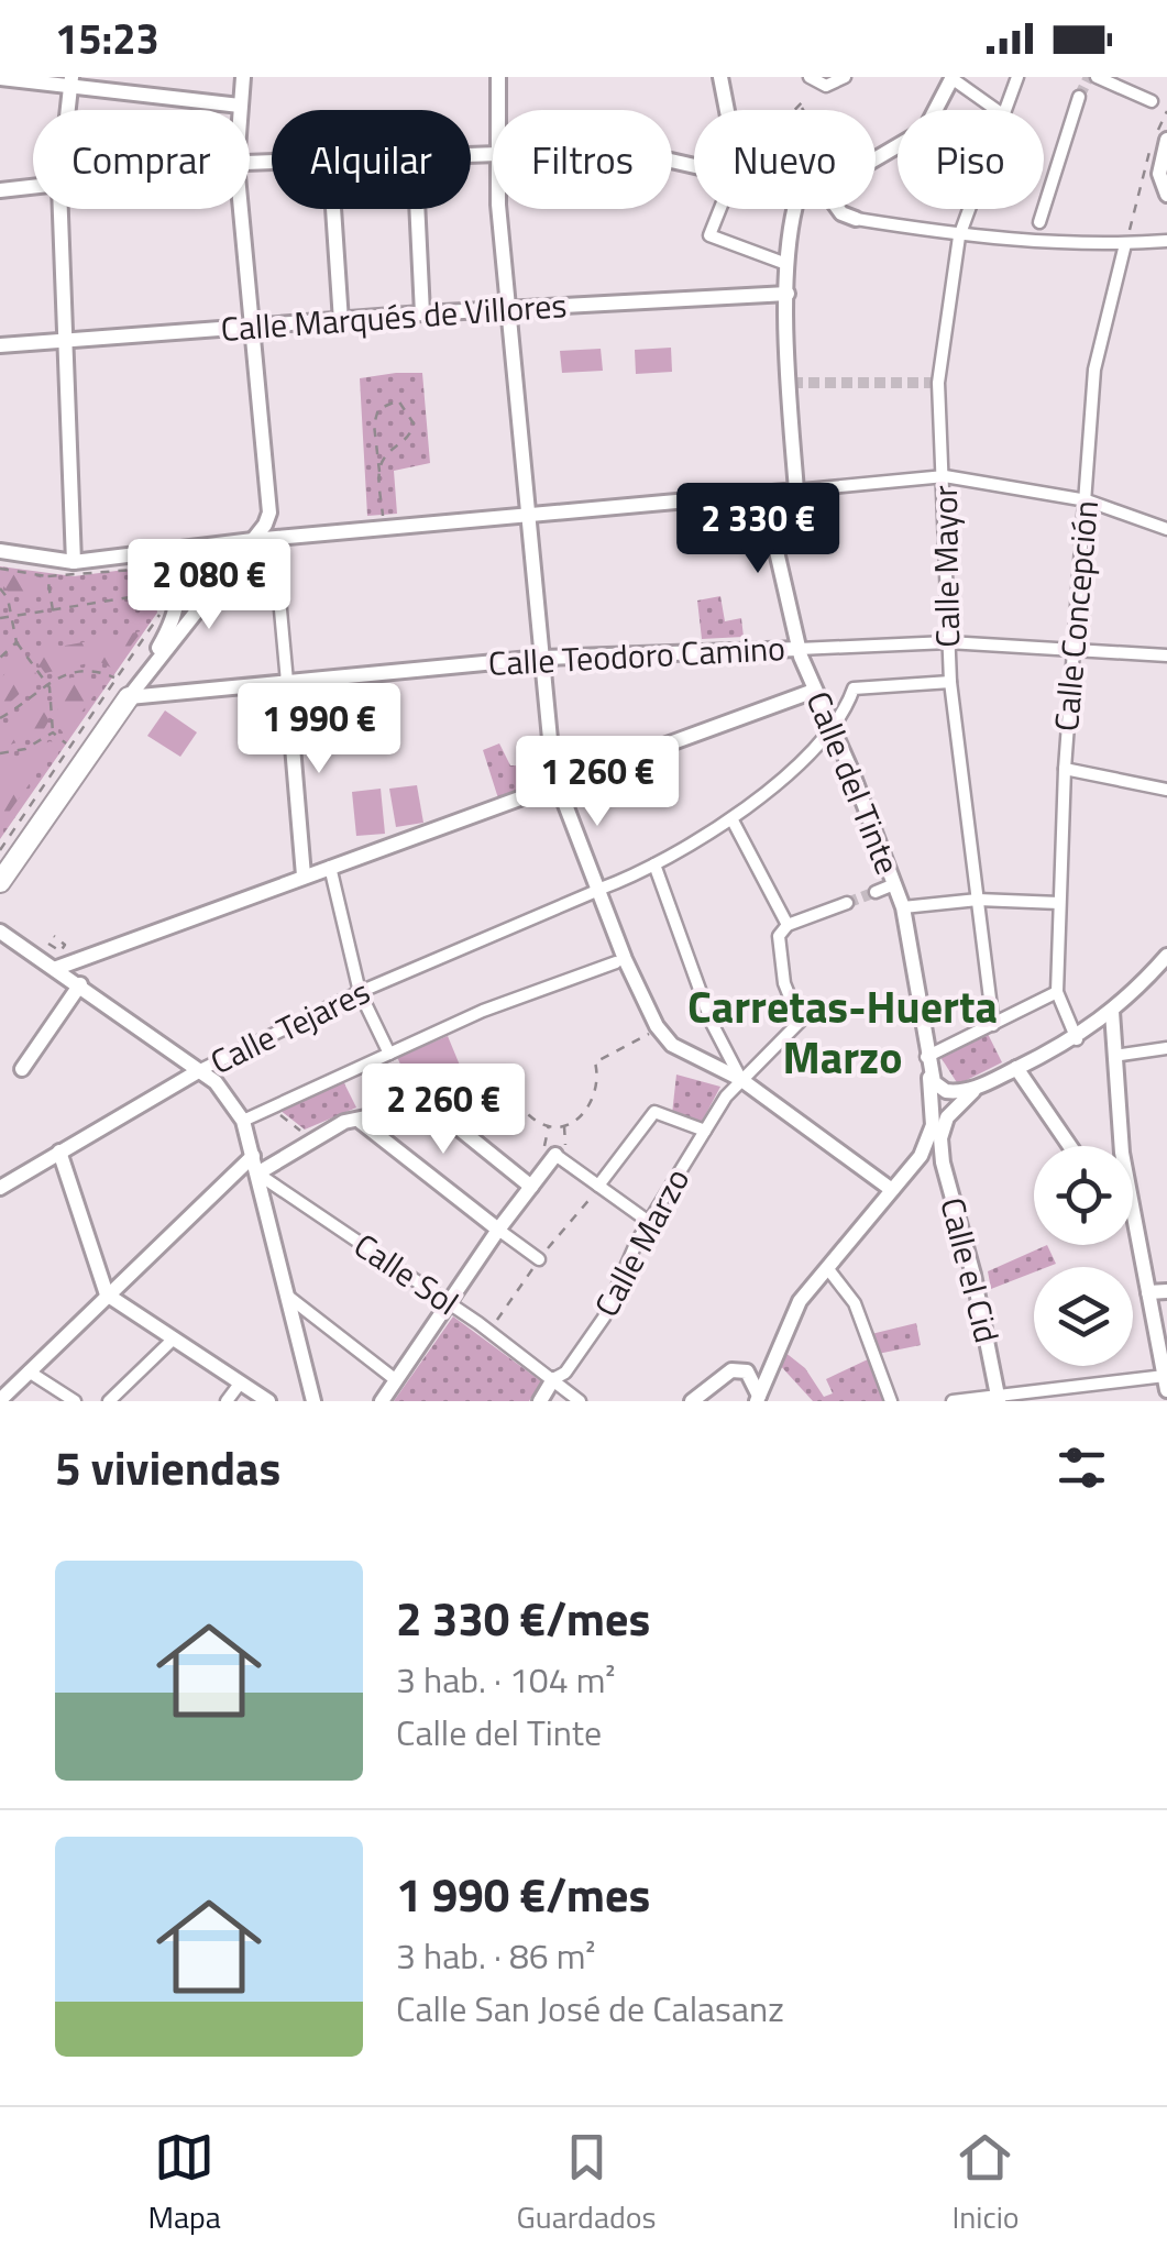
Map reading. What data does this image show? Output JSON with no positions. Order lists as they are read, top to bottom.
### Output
{
  "streets": {
    "street": [
      "Calle Marqués de Villores",
      "Calle Mayor",
      "Calle Concepción",
      "Calle Teodoro Camino",
      "Calle del Tinte",
      "Calle Tejares",
      "Calle Marzo",
      "Calle el Cid",
      "Calle Sol"
    ]
  },
  "crossings": [
    ["Calle Mayor", "Calle Teodoro Camino"],
    ["Calle Mayor", "Calle Tejares"],
    ["Calle Concepción", "Calle Teodoro Camino"],
    ["Calle Teodoro Camino", "Calle del Tinte"],
    ["Calle del Tinte", "Calle Tejares"],
    ["Calle del Tinte", "Calle el Cid"],
    ["Calle Marzo", "Calle Sol"]
  ],
  "districts": ["Carretas-Huerta Marzo"],
  "page": {
    "status": "15:23",
    "chip": [
      "Comprar",
      "Alquilar",
      "Filtros",
      "Nuevo",
      "Piso"
    ],
    "price": [
      "2 330 €",
      "2 080 €",
      "1 990 €",
      "1 260 €",
      "2 260 €"
    ],
    "heading": "5 viviendas",
    "list": [
      {
        "name": "2 330 €/mes",
        "note": "3 hab. · 104 m² · Calle del Tinte"
      },
      {
        "name": "1 990 €/mes",
        "note": "3 hab. · 86 m² · Calle San José de Calasanz"
      }
    ],
    "tabs": ["Mapa", "Guardados", "Inicio"]
  }
}
